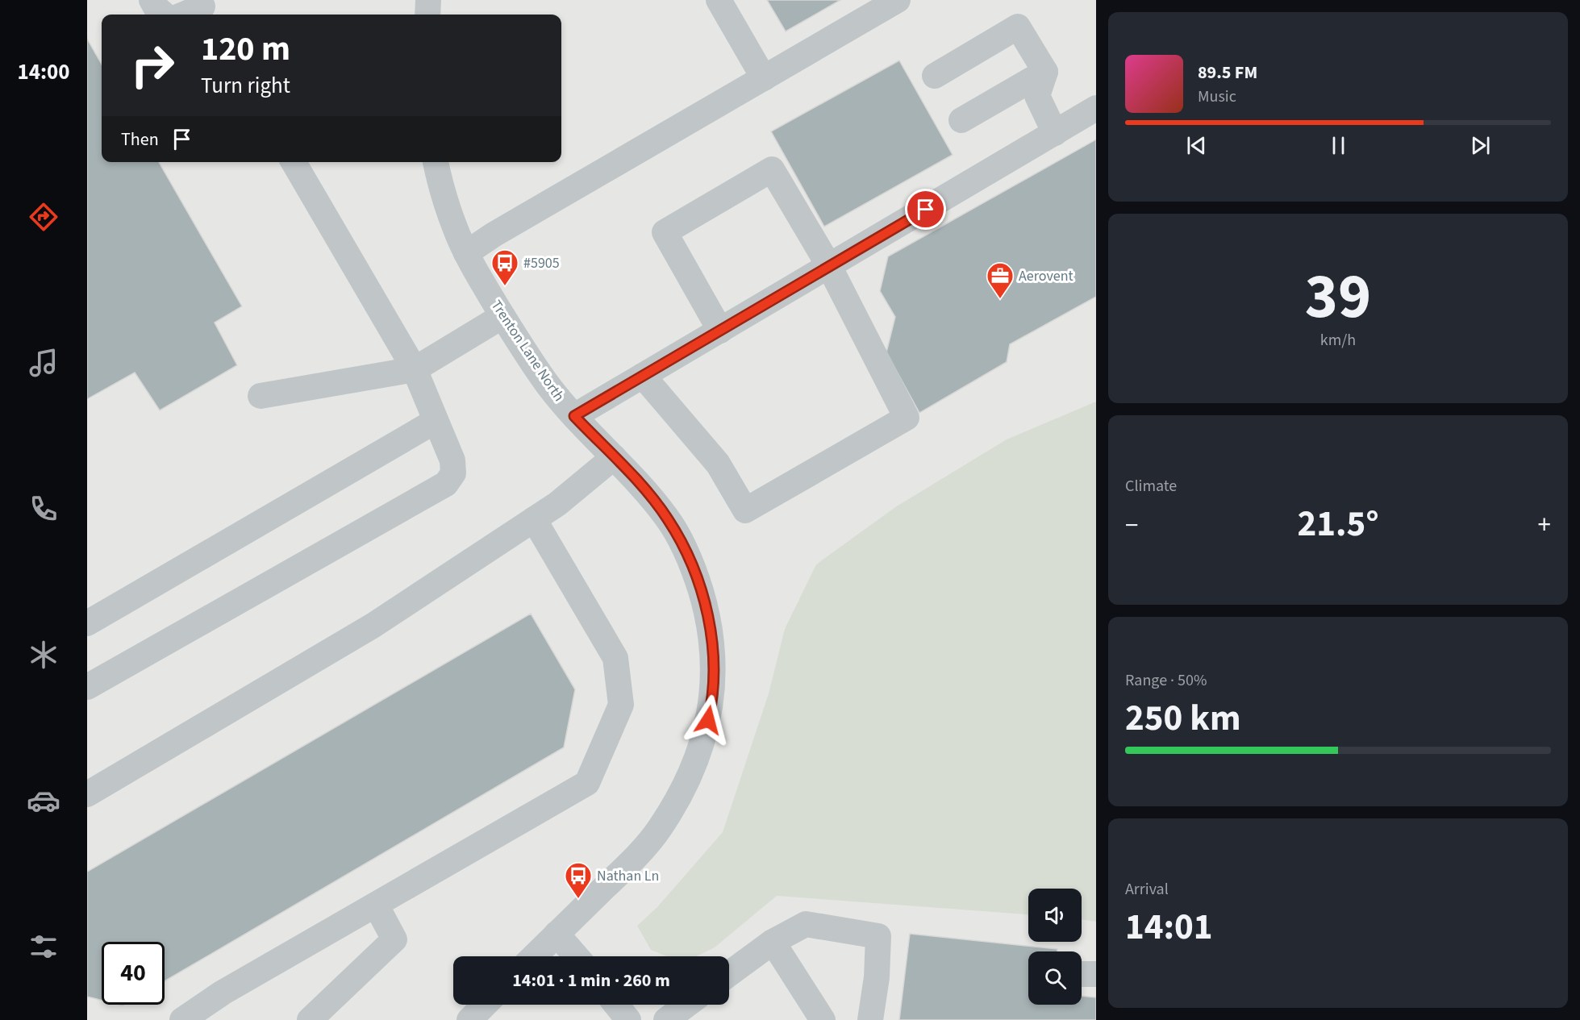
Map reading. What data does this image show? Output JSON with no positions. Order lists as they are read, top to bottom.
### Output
{
  "streets": {
    "street": ["Trenton Lane North"]
  },
  "places": {
    "bus stop": ["#5905", "Nathan Ln"],
    "office": ["Aerovent"]
  },
  "page": {
    "tabs": "14:00",
    "turn": ["120 m", "Turn right"],
    "song": ["89.5 FM", "Music"],
    "then": "Then",
    "tile": [
      ["39", "km/h"],
      "Climate",
      ["Range · 50%", "250 km"],
      ["Arrival", "14:01"]
    ],
    "heat": ["−", "21.5°", "+"],
    "limit": "40",
    "trip": "14:01 · 1 min · 260 m"
  }
}
